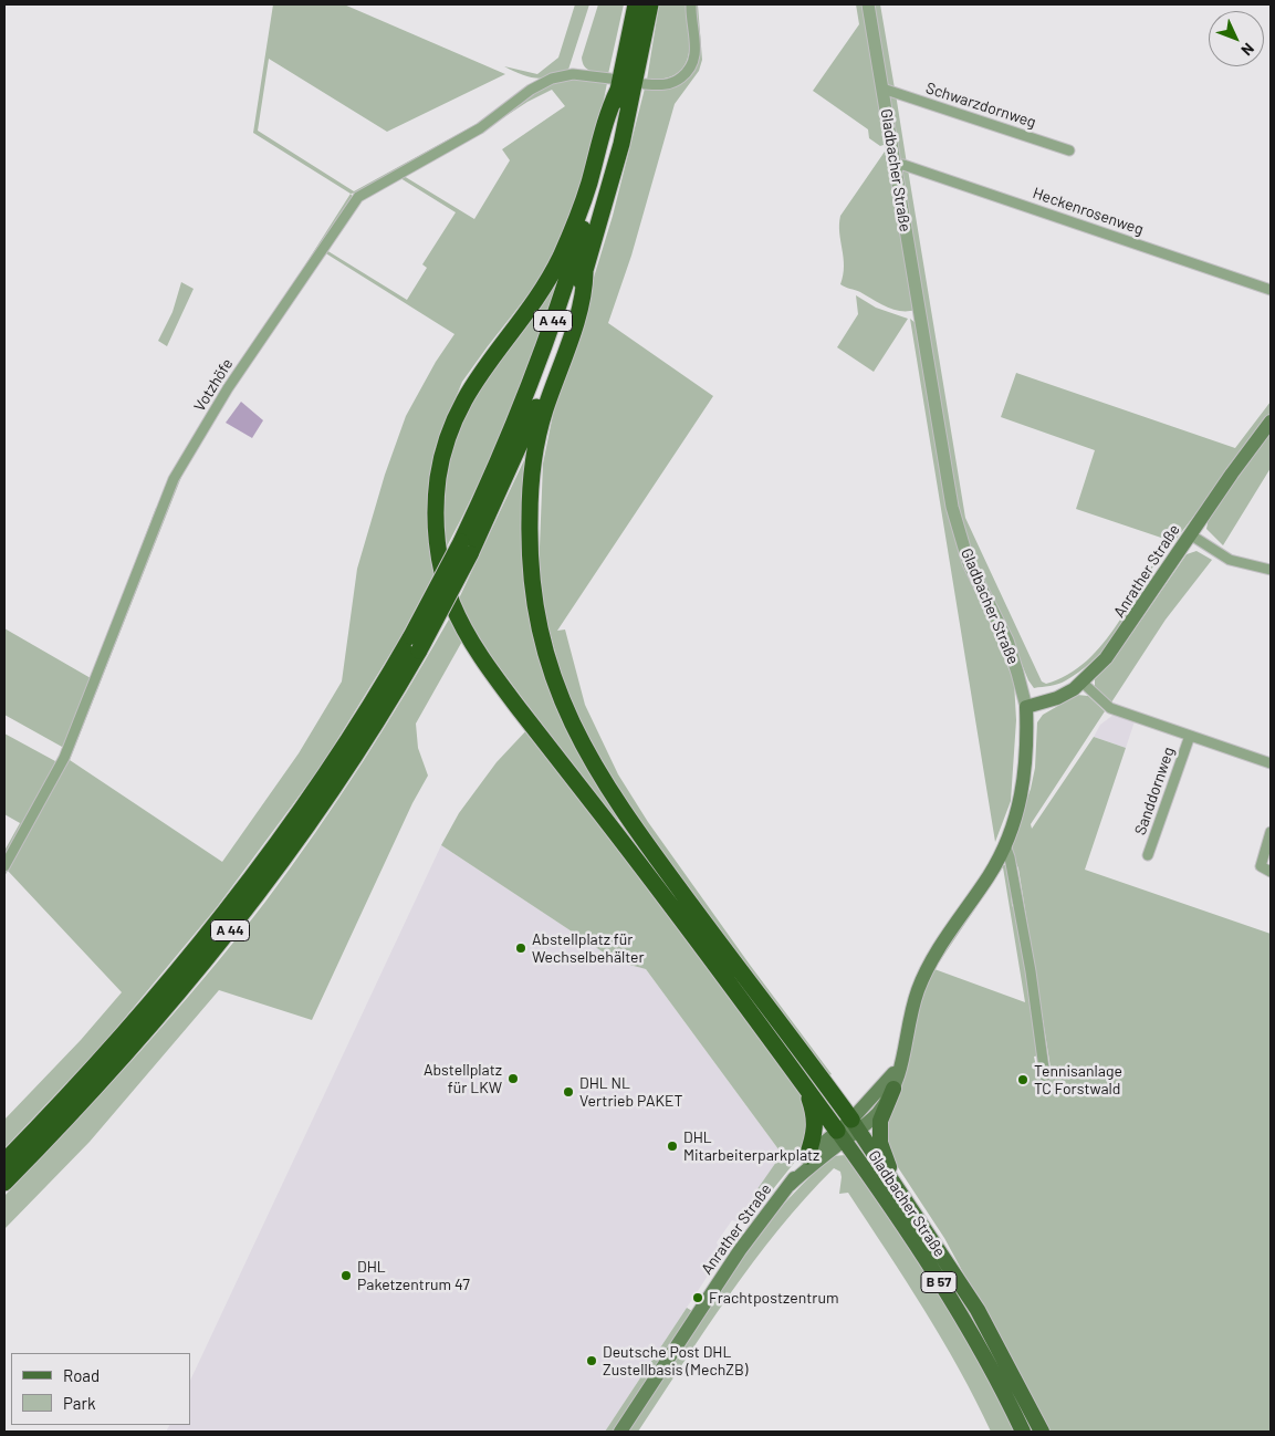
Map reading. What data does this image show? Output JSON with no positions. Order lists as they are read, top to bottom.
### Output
{
  "streets": {
    "highway": ["A 44"],
    "main road": ["Gladbacher Straße", "Anrather Straße", "B 57"],
    "street": [
      "Schwarzdornweg",
      "Heckenrosenweg",
      "Votzhöfe",
      "Sanddornweg"
    ]
  },
  "crossings": [
    ["Schwarzdornweg", "Gladbacher Straße"],
    ["Gladbacher Straße", "Heckenrosenweg"],
    ["Gladbacher Straße", "Anrather Straße"],
    ["A 44", "Votzhöfe"],
    ["Anrather Straße", "Sanddornweg"]
  ],
  "places": [
    "Abstellplatz für Wechselbehälter",
    "Abstellplatz für LKW",
    "Tennisanlage TC Forstwald",
    "DHL NL Vertrieb PAKET",
    "DHL Mitarbeiterparkplatz",
    "DHL Paketzentrum 47",
    "Frachtpostzentrum",
    "Deutsche Post DHL Zustellbasis (MechZB)"
  ],
  "legend": ["Road", "Park"],
  "north": "bottom right"
}
